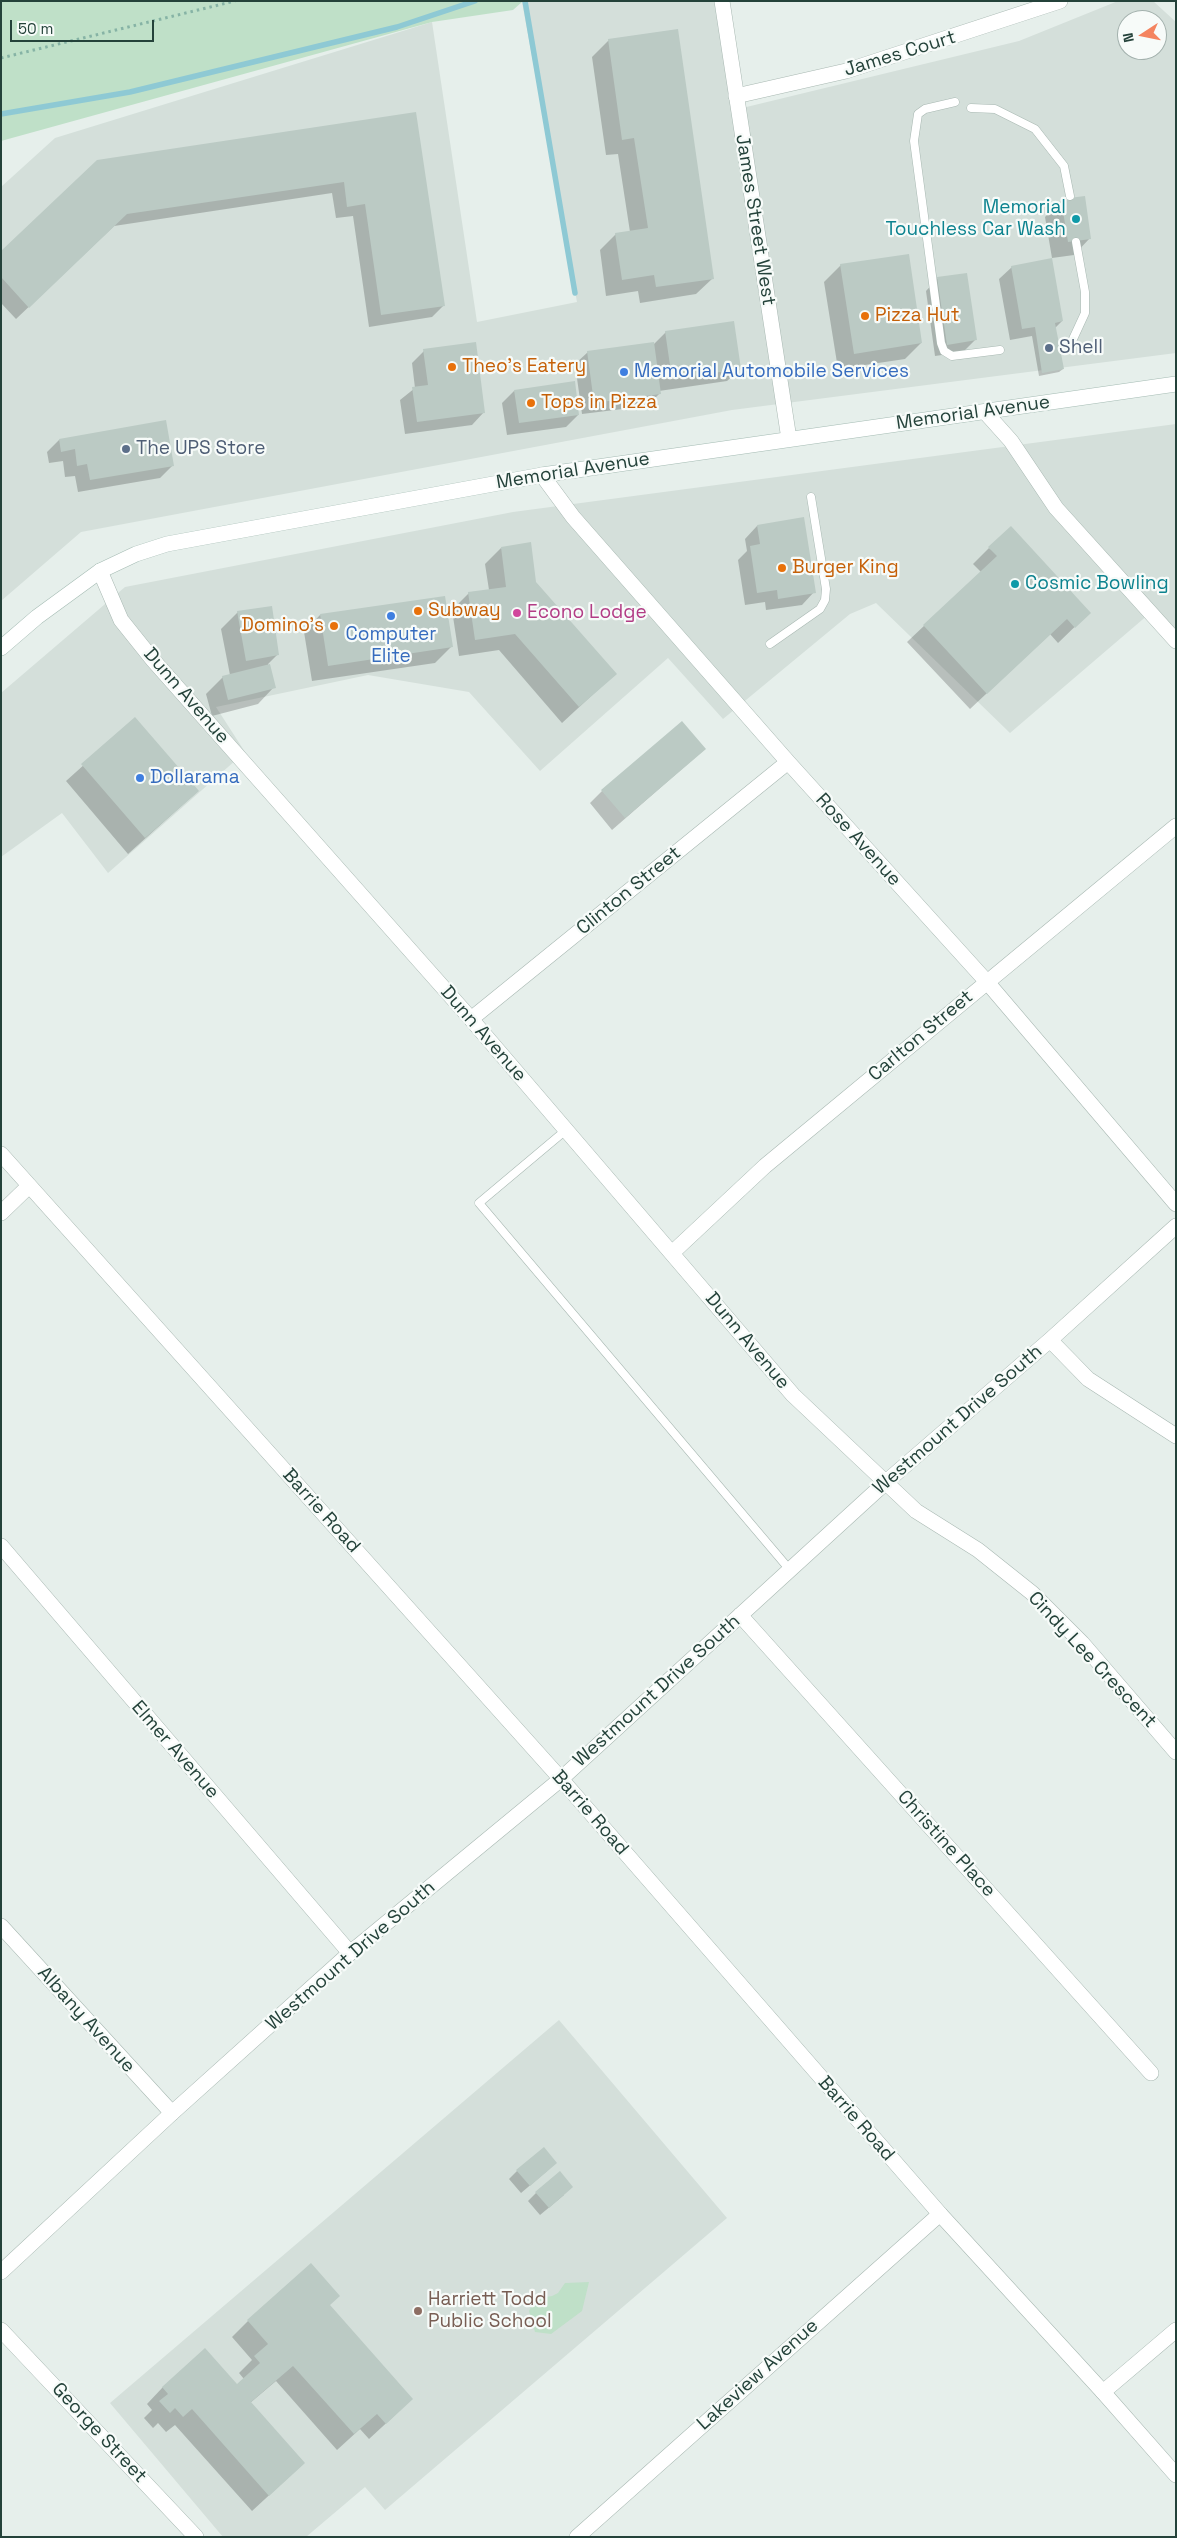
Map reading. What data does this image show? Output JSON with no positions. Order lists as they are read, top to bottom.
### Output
{
  "streets": {
    "street": [
      "James Court",
      "James Street West",
      "Memorial Avenue",
      "Dunn Avenue",
      "Rose Avenue",
      "Clinton Street",
      "Carlton Street",
      "Westmount Drive South",
      "Barrie Road",
      "Cindy Lee Crescent",
      "Elmer Avenue",
      "Christine Place",
      "Albany Avenue",
      "Lakeview Avenue",
      "George Street"
    ]
  },
  "crossings": [
    ["James Court", "James Street West"],
    ["James Street West", "Memorial Avenue"],
    ["Memorial Avenue", "Dunn Avenue"],
    ["Memorial Avenue", "Rose Avenue"],
    ["Dunn Avenue", "Clinton Street"],
    ["Dunn Avenue", "Carlton Street"],
    ["Dunn Avenue", "Westmount Drive South"],
    ["Dunn Avenue", "Cindy Lee Crescent"],
    ["Rose Avenue", "Clinton Street"],
    ["Rose Avenue", "Carlton Street"],
    ["Westmount Drive South", "Barrie Road"],
    ["Westmount Drive South", "Cindy Lee Crescent"],
    ["Westmount Drive South", "Elmer Avenue"],
    ["Westmount Drive South", "Christine Place"],
    ["Westmount Drive South", "Albany Avenue"],
    ["Barrie Road", "Lakeview Avenue"]
  ],
  "places": [
    "Memorial Touchless Car Wash",
    "Pizza Hut",
    "Shell",
    "Theo's Eatery",
    "Memorial Automobile Services",
    "Tops in Pizza",
    "The UPS Store",
    "Burger King",
    "Cosmic Bowling",
    "Subway",
    "Econo Lodge",
    "Computer Elite",
    "Domino's",
    "Dollarama",
    "Harriett Todd Public School"
  ],
  "scale_bar": "50 m",
  "north": "left"
}
